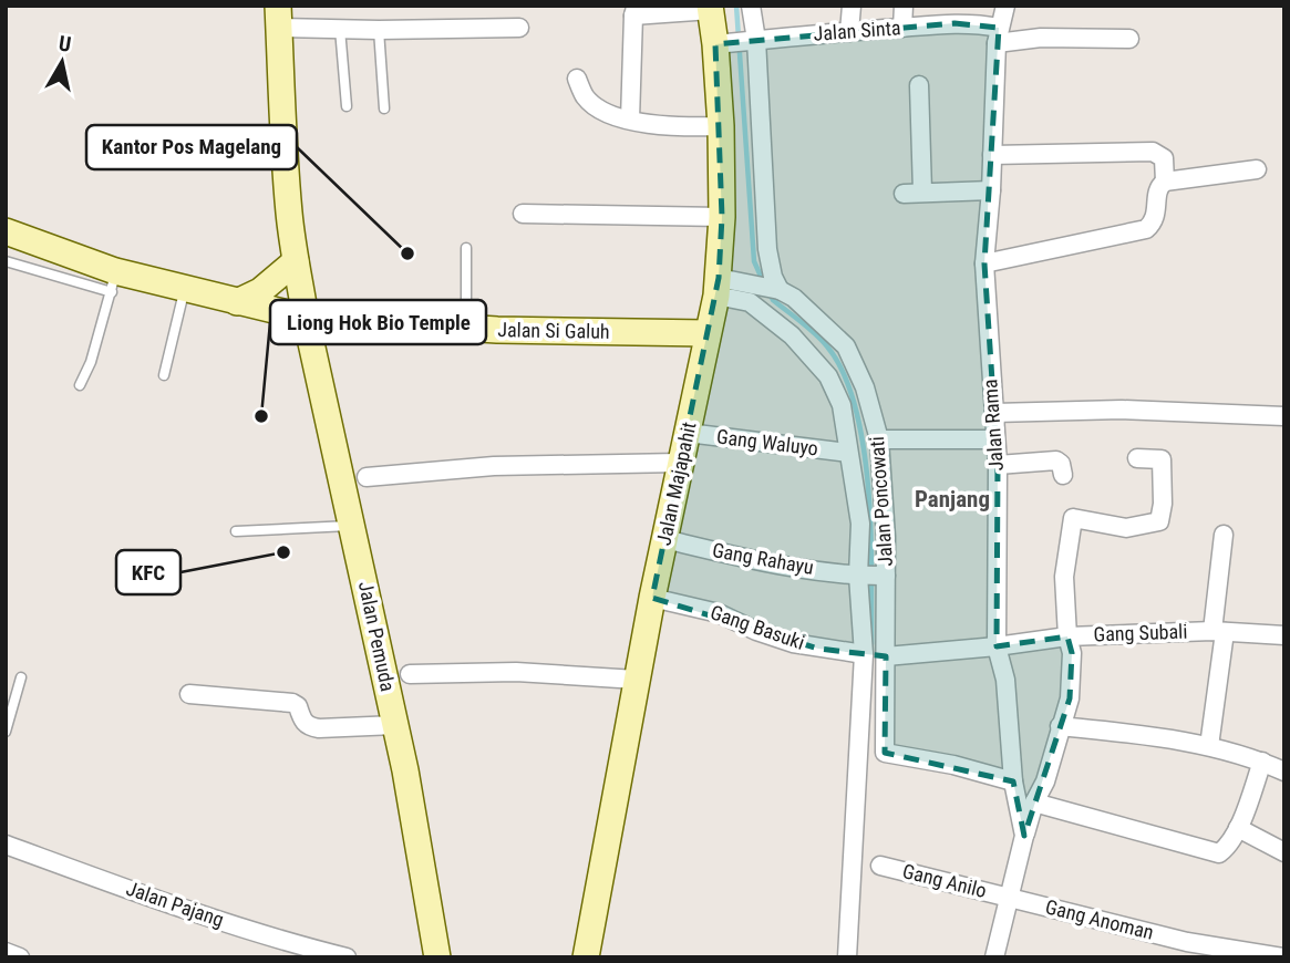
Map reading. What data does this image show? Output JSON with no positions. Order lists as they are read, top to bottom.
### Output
{
  "streets": {
    "street": [
      "Jalan Sinta",
      "Jalan Si Galuh",
      "Jalan Rama",
      "Gang Waluyo",
      "Jalan Majapahit",
      "Jalan Poncowati",
      "Gang Rahayu",
      "Gang Basuki",
      "Gang Subali",
      "Jalan Pemuda",
      "Gang Anilo",
      "Jalan Pajang",
      "Gang Anoman"
    ]
  },
  "crossings": [
    ["Jalan Sinta", "Jalan Rama"],
    ["Jalan Sinta", "Jalan Majapahit"],
    ["Jalan Si Galuh", "Jalan Majapahit"],
    ["Jalan Si Galuh", "Jalan Pemuda"],
    ["Jalan Rama", "Jalan Poncowati"],
    ["Jalan Rama", "Gang Subali"],
    ["Jalan Rama", "Gang Anilo"],
    ["Jalan Rama", "Gang Anoman"],
    ["Gang Waluyo", "Jalan Majapahit"],
    ["Jalan Majapahit", "Gang Rahayu"],
    ["Jalan Majapahit", "Gang Basuki"],
    ["Jalan Poncowati", "Gang Rahayu"],
    ["Jalan Poncowati", "Gang Subali"],
    ["Gang Anilo", "Gang Anoman"]
  ],
  "districts": ["Panjang"],
  "places": ["Kantor Pos Magelang", "Liong Hok Bio Temple", "KFC"],
  "north": "top"
}
